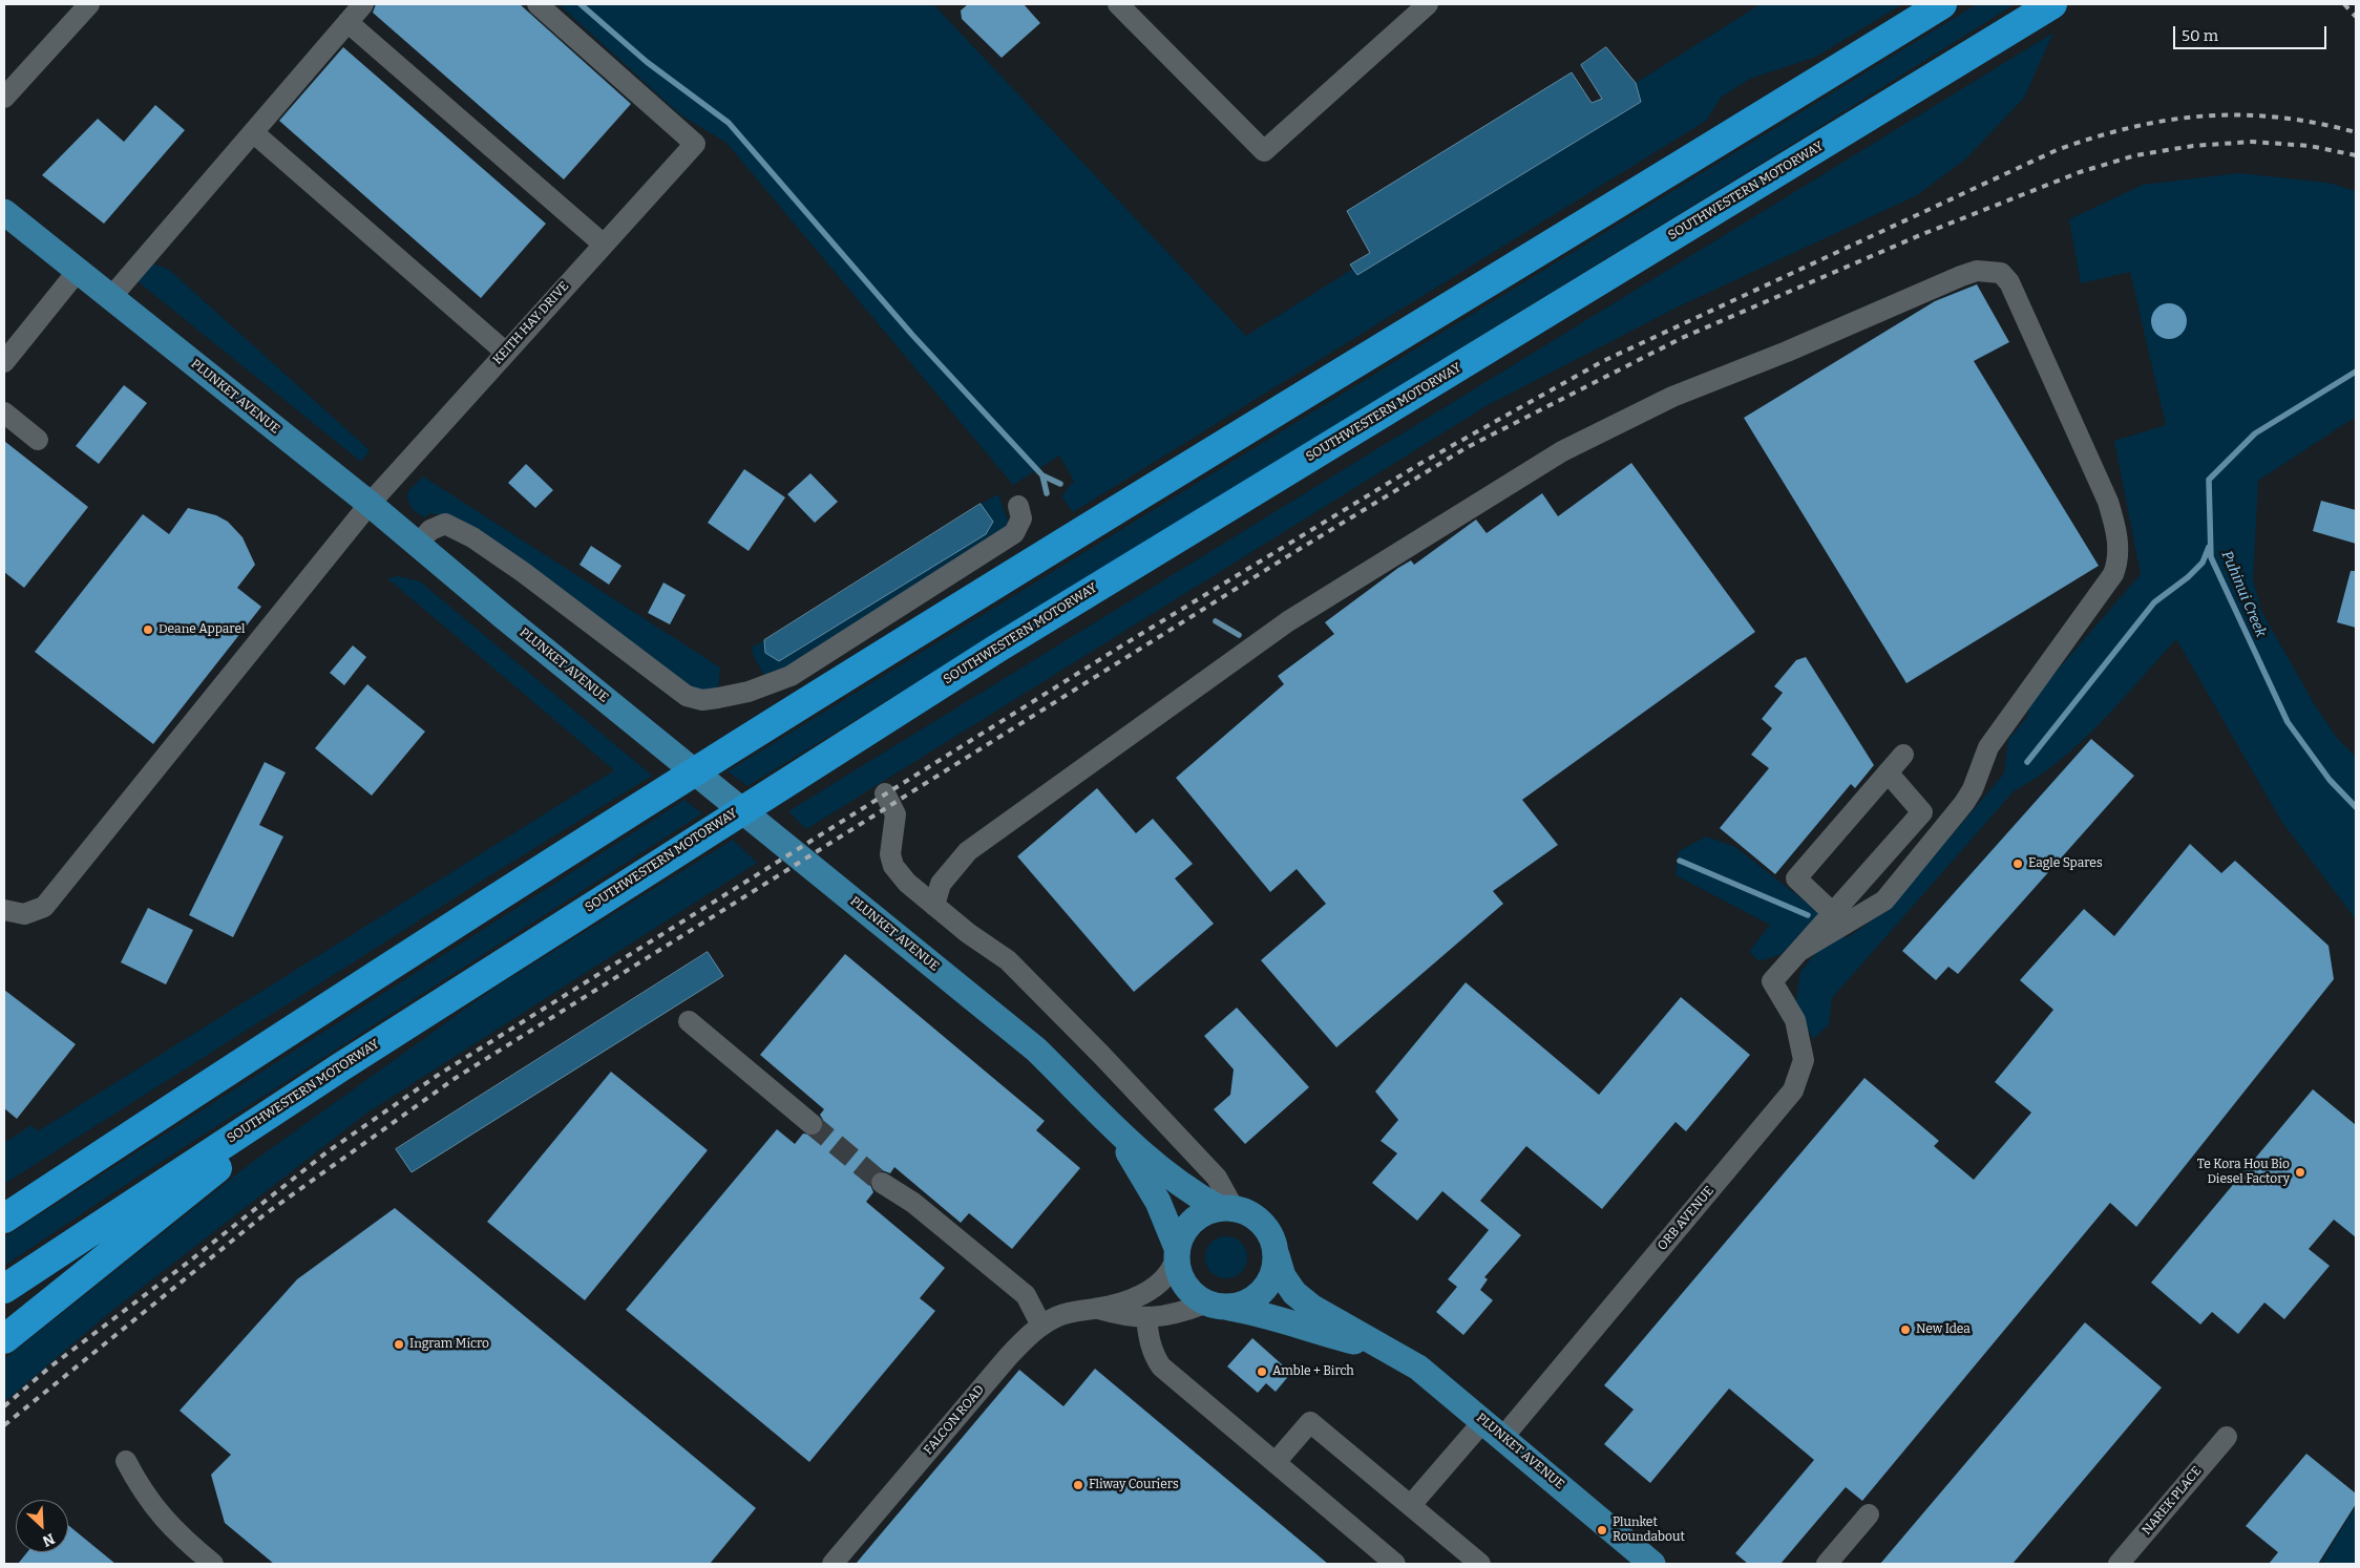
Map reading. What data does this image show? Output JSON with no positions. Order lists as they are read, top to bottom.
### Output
{
  "streets": {
    "highway": ["SOUTHWESTERN MOTORWAY"],
    "main road": ["PLUNKET AVENUE"],
    "street": [
      "KEITH HAY DRIVE",
      "ORB AVENUE",
      "FALCON ROAD",
      "NAREK PLACE"
    ]
  },
  "crossings": [
    ["KEITH HAY DRIVE", "PLUNKET AVENUE"],
    ["PLUNKET AVENUE", "ORB AVENUE"],
    ["PLUNKET AVENUE", "FALCON ROAD"]
  ],
  "water": ["Puhinui Creek"],
  "places": [
    "Deane Apparel",
    "Eagle Spares",
    "Te Kora Hou Bio Diesel Factory",
    "New Idea",
    "Ingram Micro",
    "Amble + Birch",
    "Fliway Couriers",
    "Plunket Roundabout"
  ],
  "scale_bar": "50 m",
  "north": "bottom right"
}
